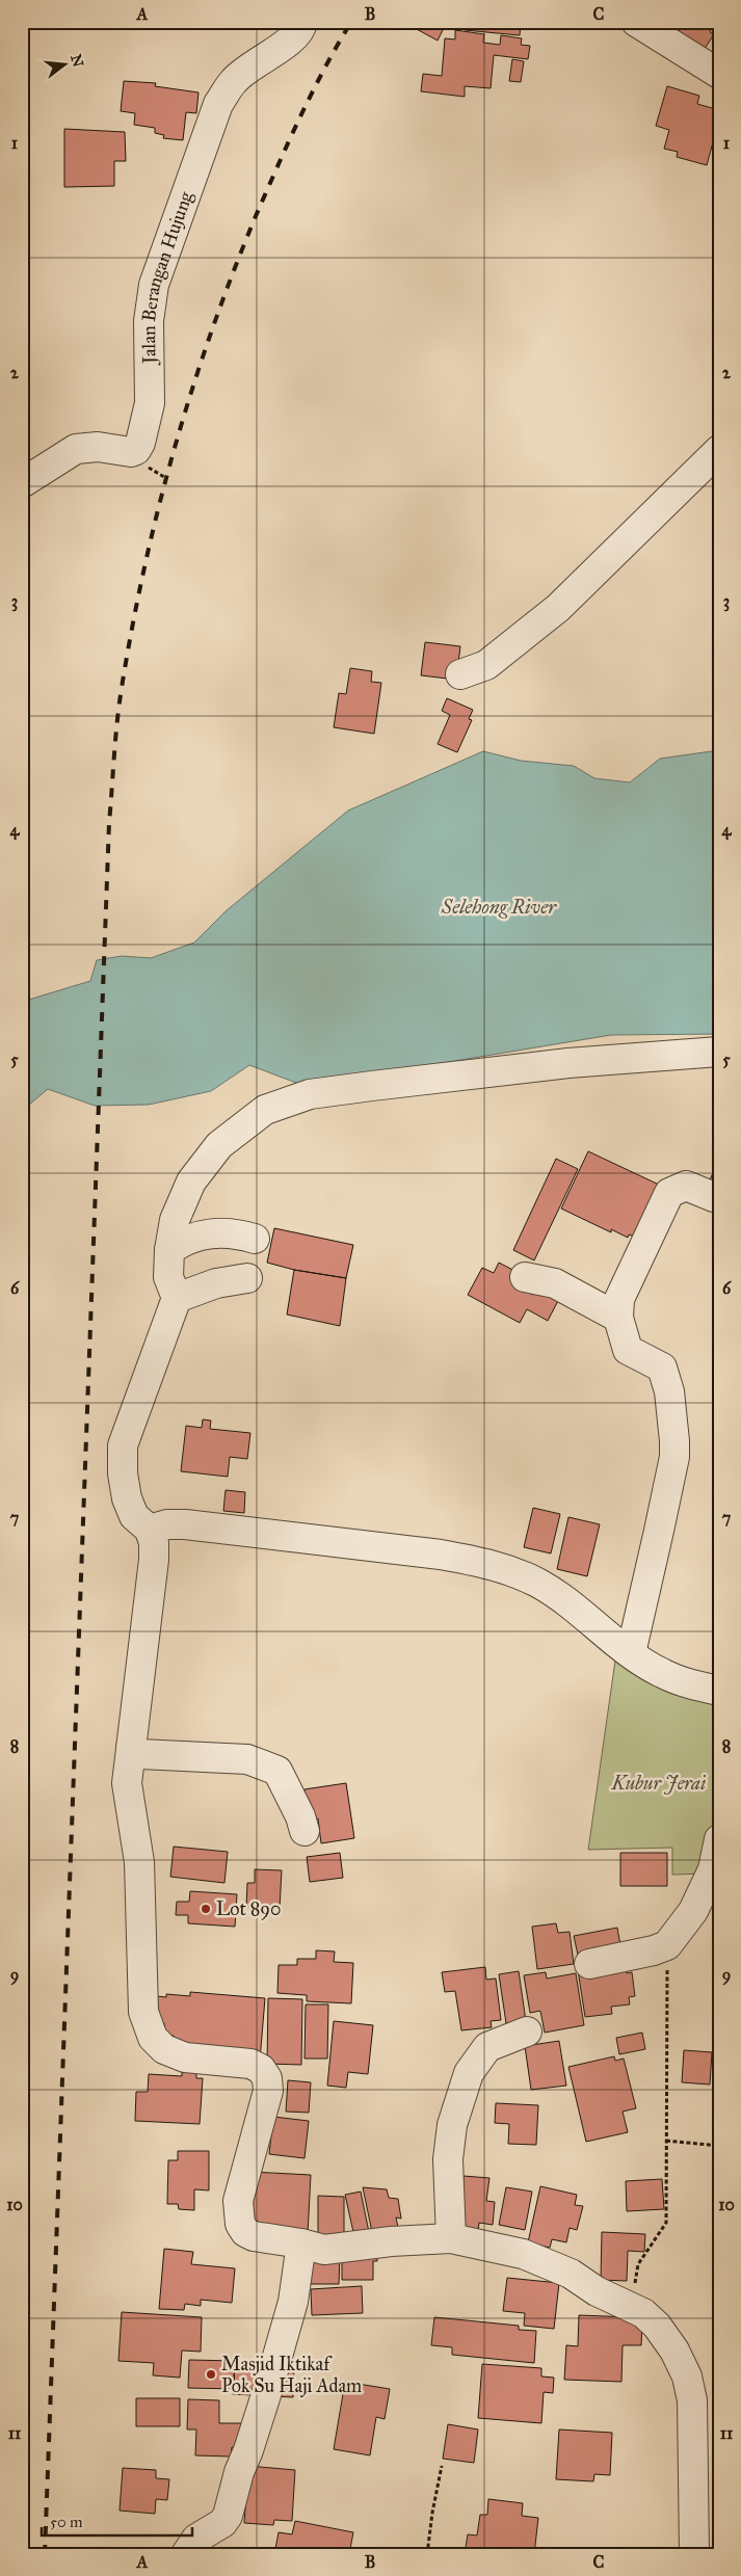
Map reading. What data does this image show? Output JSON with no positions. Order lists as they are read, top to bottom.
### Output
{
  "streets": {
    "street": ["Jalan Berangan Hujung"]
  },
  "water": ["Selehong River"],
  "parks": ["Kubur Jerai"],
  "places": ["Lot 890", "Masjid Iktikaf Pok Su Haji Adam"],
  "scale_bar": "50 m",
  "north": "right",
  "grid": {
    "columns": ["A", "B", "C"],
    "rows": [
      "1",
      "2",
      "3",
      "4",
      "5",
      "6",
      "7",
      "8",
      "9",
      "10",
      "11"
    ]
  }
}
